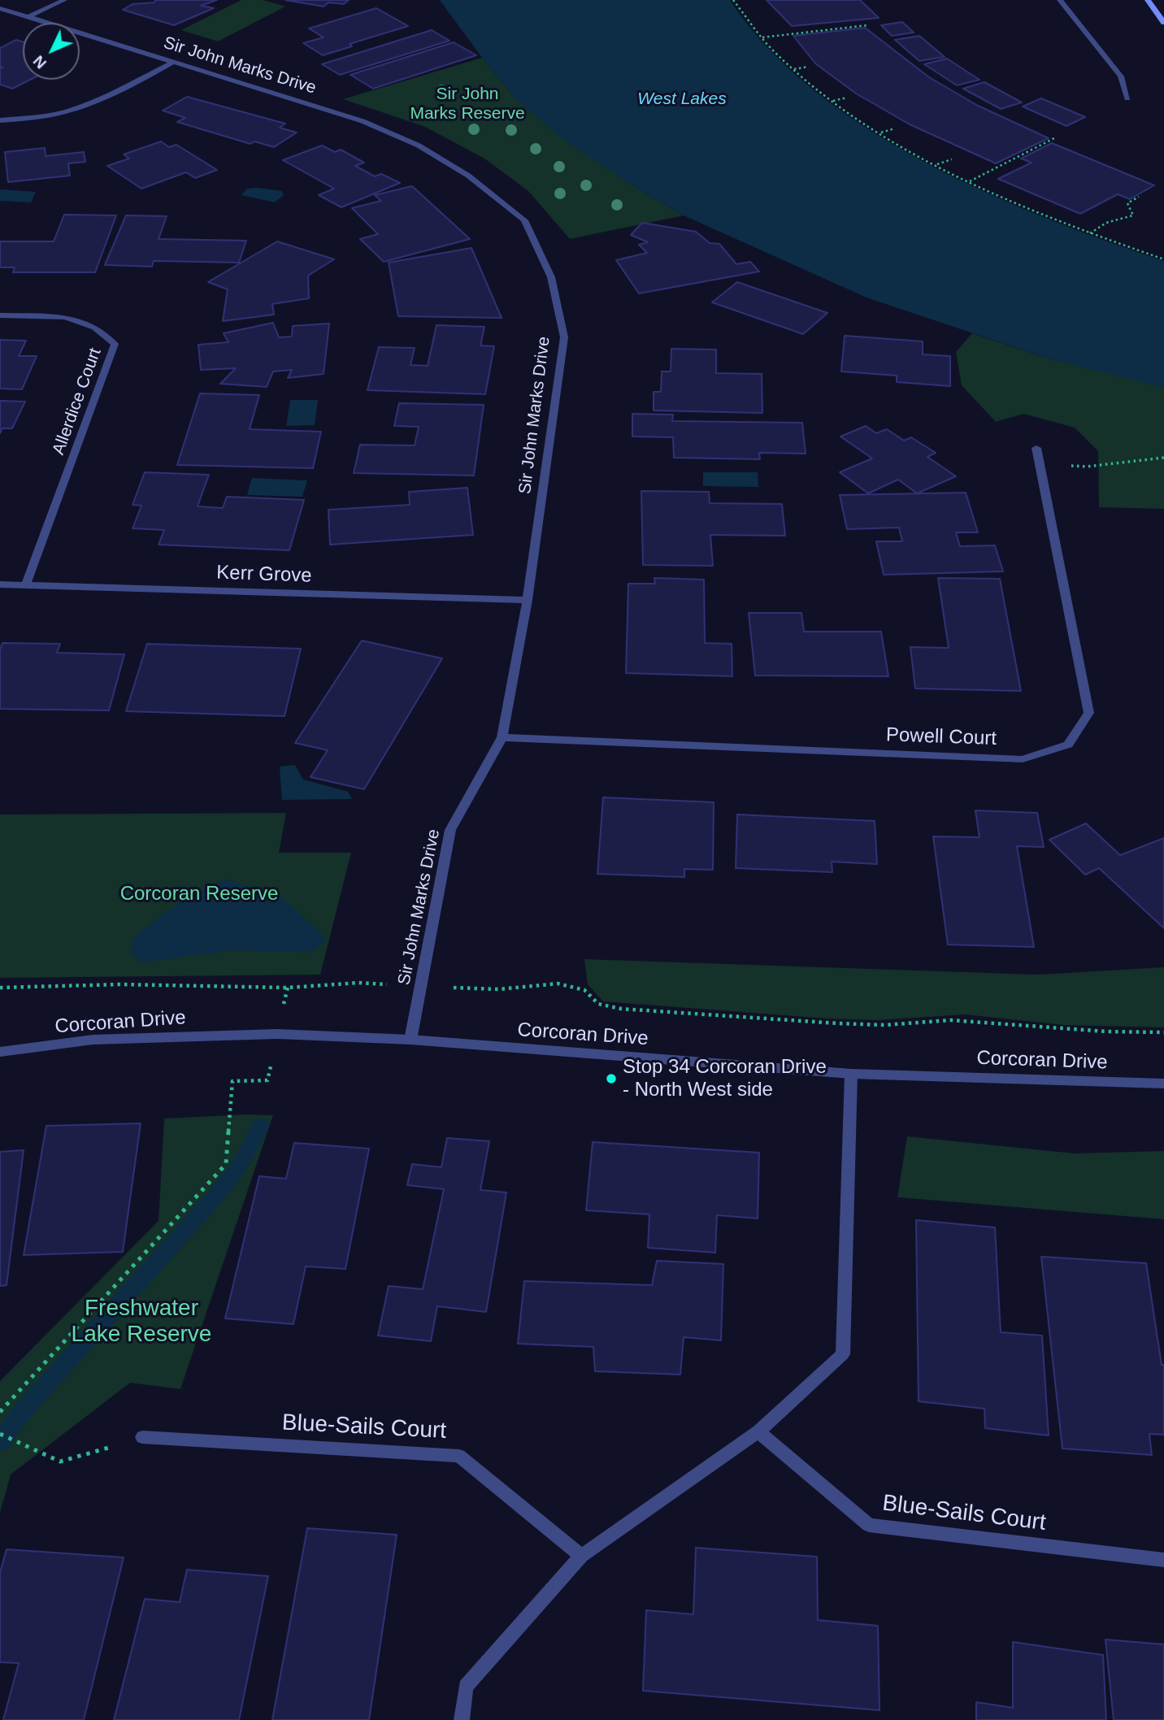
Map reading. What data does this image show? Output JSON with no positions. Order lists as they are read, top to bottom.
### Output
{
  "streets": {
    "street": [
      "Sir John Marks Drive",
      "Allerdice Court",
      "Kerr Grove",
      "Powell Court",
      "Corcoran Drive",
      "Blue-Sails Court"
    ]
  },
  "crossings": [
    ["Sir John Marks Drive", "Kerr Grove"],
    ["Sir John Marks Drive", "Powell Court"],
    ["Sir John Marks Drive", "Corcoran Drive"],
    ["Allerdice Court", "Kerr Grove"]
  ],
  "water": ["West Lakes"],
  "parks": ["Sir John Marks Reserve", "Corcoran Reserve", "Freshwater Lake Reserve"],
  "places": ["Stop 34 Corcoran Drive - North West side"],
  "north": "bottom left"
}
